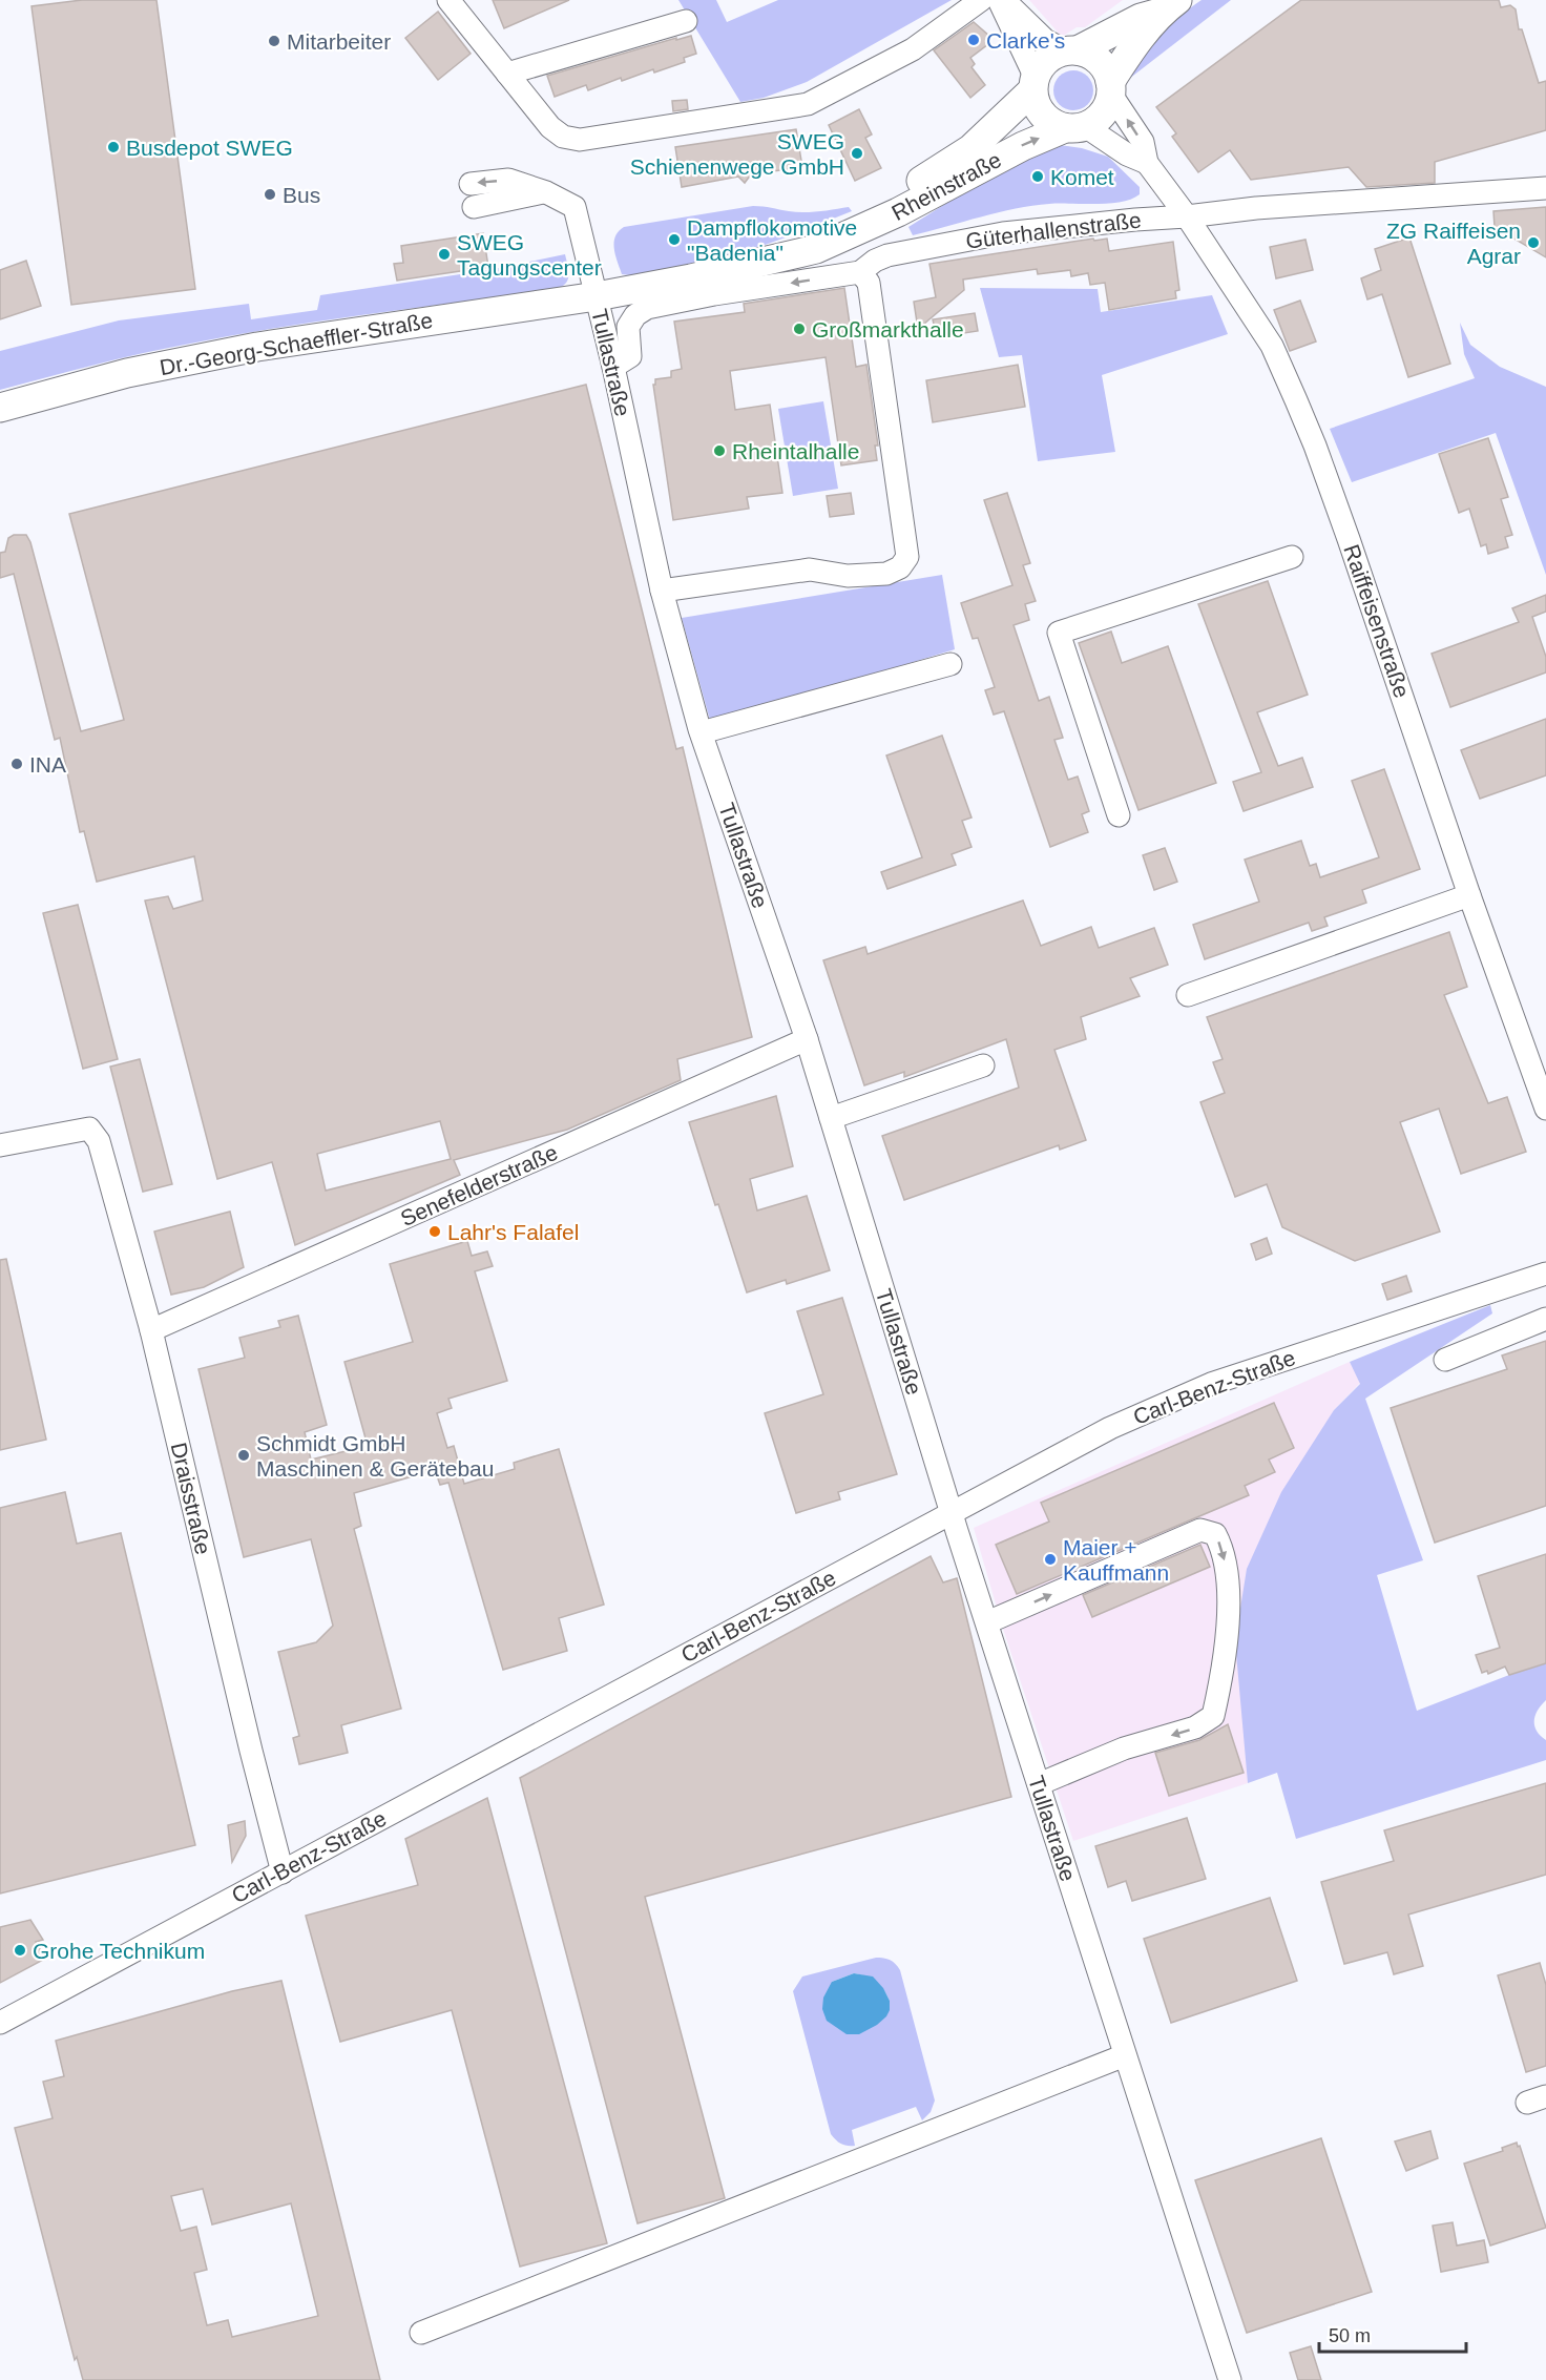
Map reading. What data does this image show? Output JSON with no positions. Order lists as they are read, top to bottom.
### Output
{
  "streets": {
    "main road": ["Rheinstraße", "Dr.-Georg-Schaeffler-Straße"],
    "street": [
      "Güterhallenstraße",
      "Tullastraße",
      "Raiffeisenstraße",
      "Senefelderstraße",
      "Carl-Benz-Straße",
      "Draisstraße"
    ]
  },
  "crossings": [
    ["Rheinstraße", "Dr.-Georg-Schaeffler-Straße"],
    ["Rheinstraße", "Tullastraße"],
    ["Rheinstraße", "Raiffeisenstraße"],
    ["Güterhallenstraße", "Tullastraße"],
    ["Güterhallenstraße", "Raiffeisenstraße"],
    ["Dr.-Georg-Schaeffler-Straße", "Tullastraße"],
    ["Tullastraße", "Senefelderstraße"],
    ["Tullastraße", "Carl-Benz-Straße"],
    ["Senefelderstraße", "Draisstraße"],
    ["Carl-Benz-Straße", "Draisstraße"]
  ],
  "places": [
    "Clarke's",
    "Mitarbeiter",
    "Busdepot SWEG",
    "SWEG Schienenwege GmbH",
    "Komet",
    "Bus",
    "Dampflokomotive \"Badenia\"",
    "ZG Raiffeisen Agrar",
    "SWEG Tagungscenter",
    "Großmarkthalle",
    "Rheintalhalle",
    "INA",
    "Lahr's Falafel",
    "Schmidt GmbH Maschinen & Gerätebau",
    "Maier + Kauffmann",
    "Grohe Technikum"
  ],
  "scale_bar": "50 m"
}
